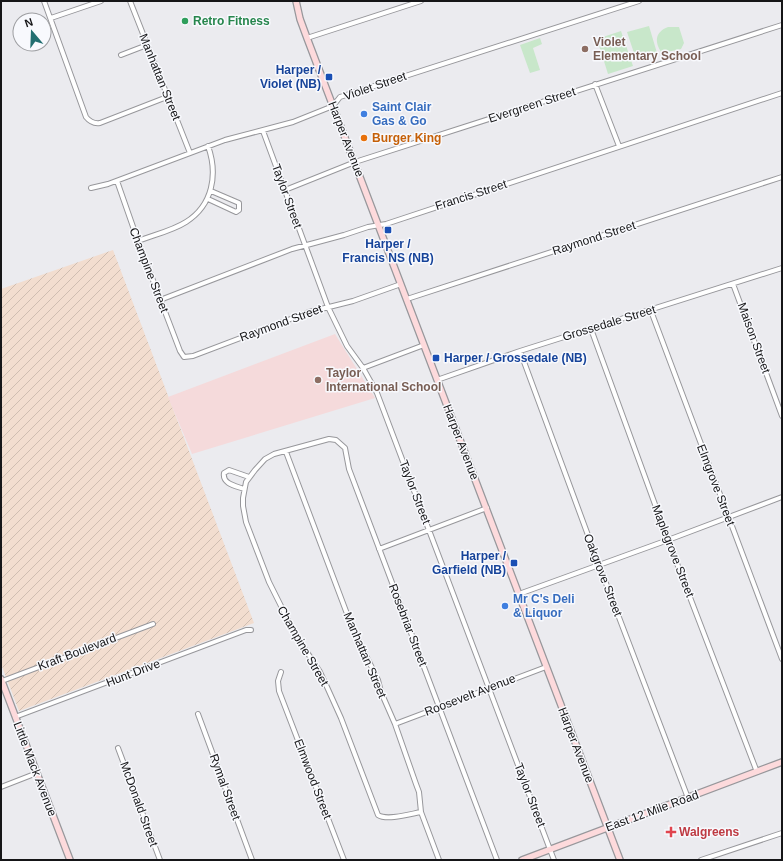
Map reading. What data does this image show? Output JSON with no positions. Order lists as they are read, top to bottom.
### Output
{
  "streets": {
    "main road": ["Harper Avenue", "Little Mack Avenue", "East 12 Mile Road"],
    "street": [
      "Manhattan Street",
      "Violet Street",
      "Evergreen Street",
      "Francis Street",
      "Taylor Street",
      "Raymond Street",
      "Champine Street",
      "Grossedale Street",
      "Maison Street",
      "Elmgrove Street",
      "Maplegrove Street",
      "Oakgrove Street",
      "Rosebriar Street",
      "Kraft Boulevard",
      "Hunt Drive",
      "Roosevelt Avenue",
      "Elmwood Street",
      "Rymal Street",
      "McDonald Street"
    ]
  },
  "crossings": [
    ["Manhattan Street", "Violet Street"],
    ["Manhattan Street", "Champine Street"],
    ["Manhattan Street", "Rosebriar Street"],
    ["Manhattan Street", "Roosevelt Avenue"],
    ["Violet Street", "Harper Avenue"],
    ["Violet Street", "Taylor Street"],
    ["Violet Street", "Champine Street"],
    ["Evergreen Street", "Harper Avenue"],
    ["Evergreen Street", "Taylor Street"],
    ["Harper Avenue", "Francis Street"],
    ["Harper Avenue", "Raymond Street"],
    ["Harper Avenue", "Grossedale Street"],
    ["Harper Avenue", "Roosevelt Avenue"],
    ["Harper Avenue", "East 12 Mile Road"],
    ["Francis Street", "Taylor Street"],
    ["Francis Street", "Champine Street"],
    ["Taylor Street", "Raymond Street"],
    ["Taylor Street", "Roosevelt Avenue"],
    ["Taylor Street", "East 12 Mile Road"],
    ["Raymond Street", "Champine Street"],
    ["Champine Street", "Rosebriar Street"],
    ["Grossedale Street", "Maison Street"],
    ["Grossedale Street", "Elmgrove Street"],
    ["Grossedale Street", "Maplegrove Street"],
    ["Grossedale Street", "Oakgrove Street"],
    ["Maplegrove Street", "East 12 Mile Road"],
    ["Oakgrove Street", "East 12 Mile Road"],
    ["Rosebriar Street", "Roosevelt Avenue"],
    ["Kraft Boulevard", "Little Mack Avenue"],
    ["Hunt Drive", "Little Mack Avenue"]
  ],
  "places": {
    "other": [
      "Retro Fitness",
      "Violet Elementary School",
      "Saint Clair Gas & Go",
      "Burger King",
      "Taylor International School",
      "Mr C's Deli & Liquor"
    ],
    "transit": [
      "Harper / Violet (NB)",
      "Harper / Francis NS (NB)",
      "Harper / Grossedale (NB)",
      "Harper / Garfield (NB)"
    ],
    "health": ["Walgreens"]
  },
  "north": "top"
}
